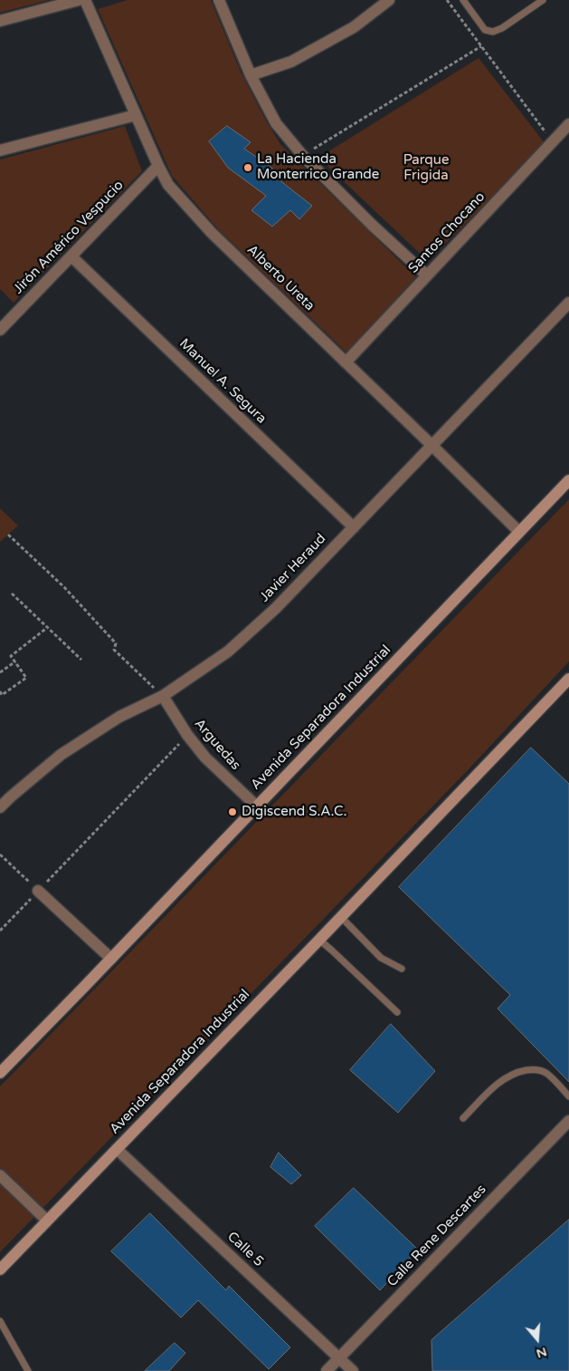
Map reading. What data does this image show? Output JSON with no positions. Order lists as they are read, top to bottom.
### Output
{
  "streets": {
    "main road": ["Avenida Separadora Industrial"],
    "street": [
      "Santos Chocano",
      "Jirón Américo Vespucio",
      "Alberto Ureta",
      "Manuel A. Segura",
      "Javier Heraud",
      "Arguedas",
      "Calle Rene Descartes",
      "Calle 5"
    ]
  },
  "crossings": [
    ["Santos Chocano", "Alberto Ureta"],
    ["Jirón Américo Vespucio", "Alberto Ureta"],
    ["Jirón Américo Vespucio", "Manuel A. Segura"],
    ["Alberto Ureta", "Javier Heraud"],
    ["Alberto Ureta", "Avenida Separadora Industrial"],
    ["Manuel A. Segura", "Javier Heraud"],
    ["Javier Heraud", "Arguedas"],
    ["Avenida Separadora Industrial", "Arguedas"],
    ["Avenida Separadora Industrial", "Calle 5"],
    ["Calle Rene Descartes", "Calle 5"]
  ],
  "parks": ["Parque Frigida"],
  "places": ["La Hacienda Monterrico Grande", "Digiscend S.A.C."],
  "north": "bottom"
}
